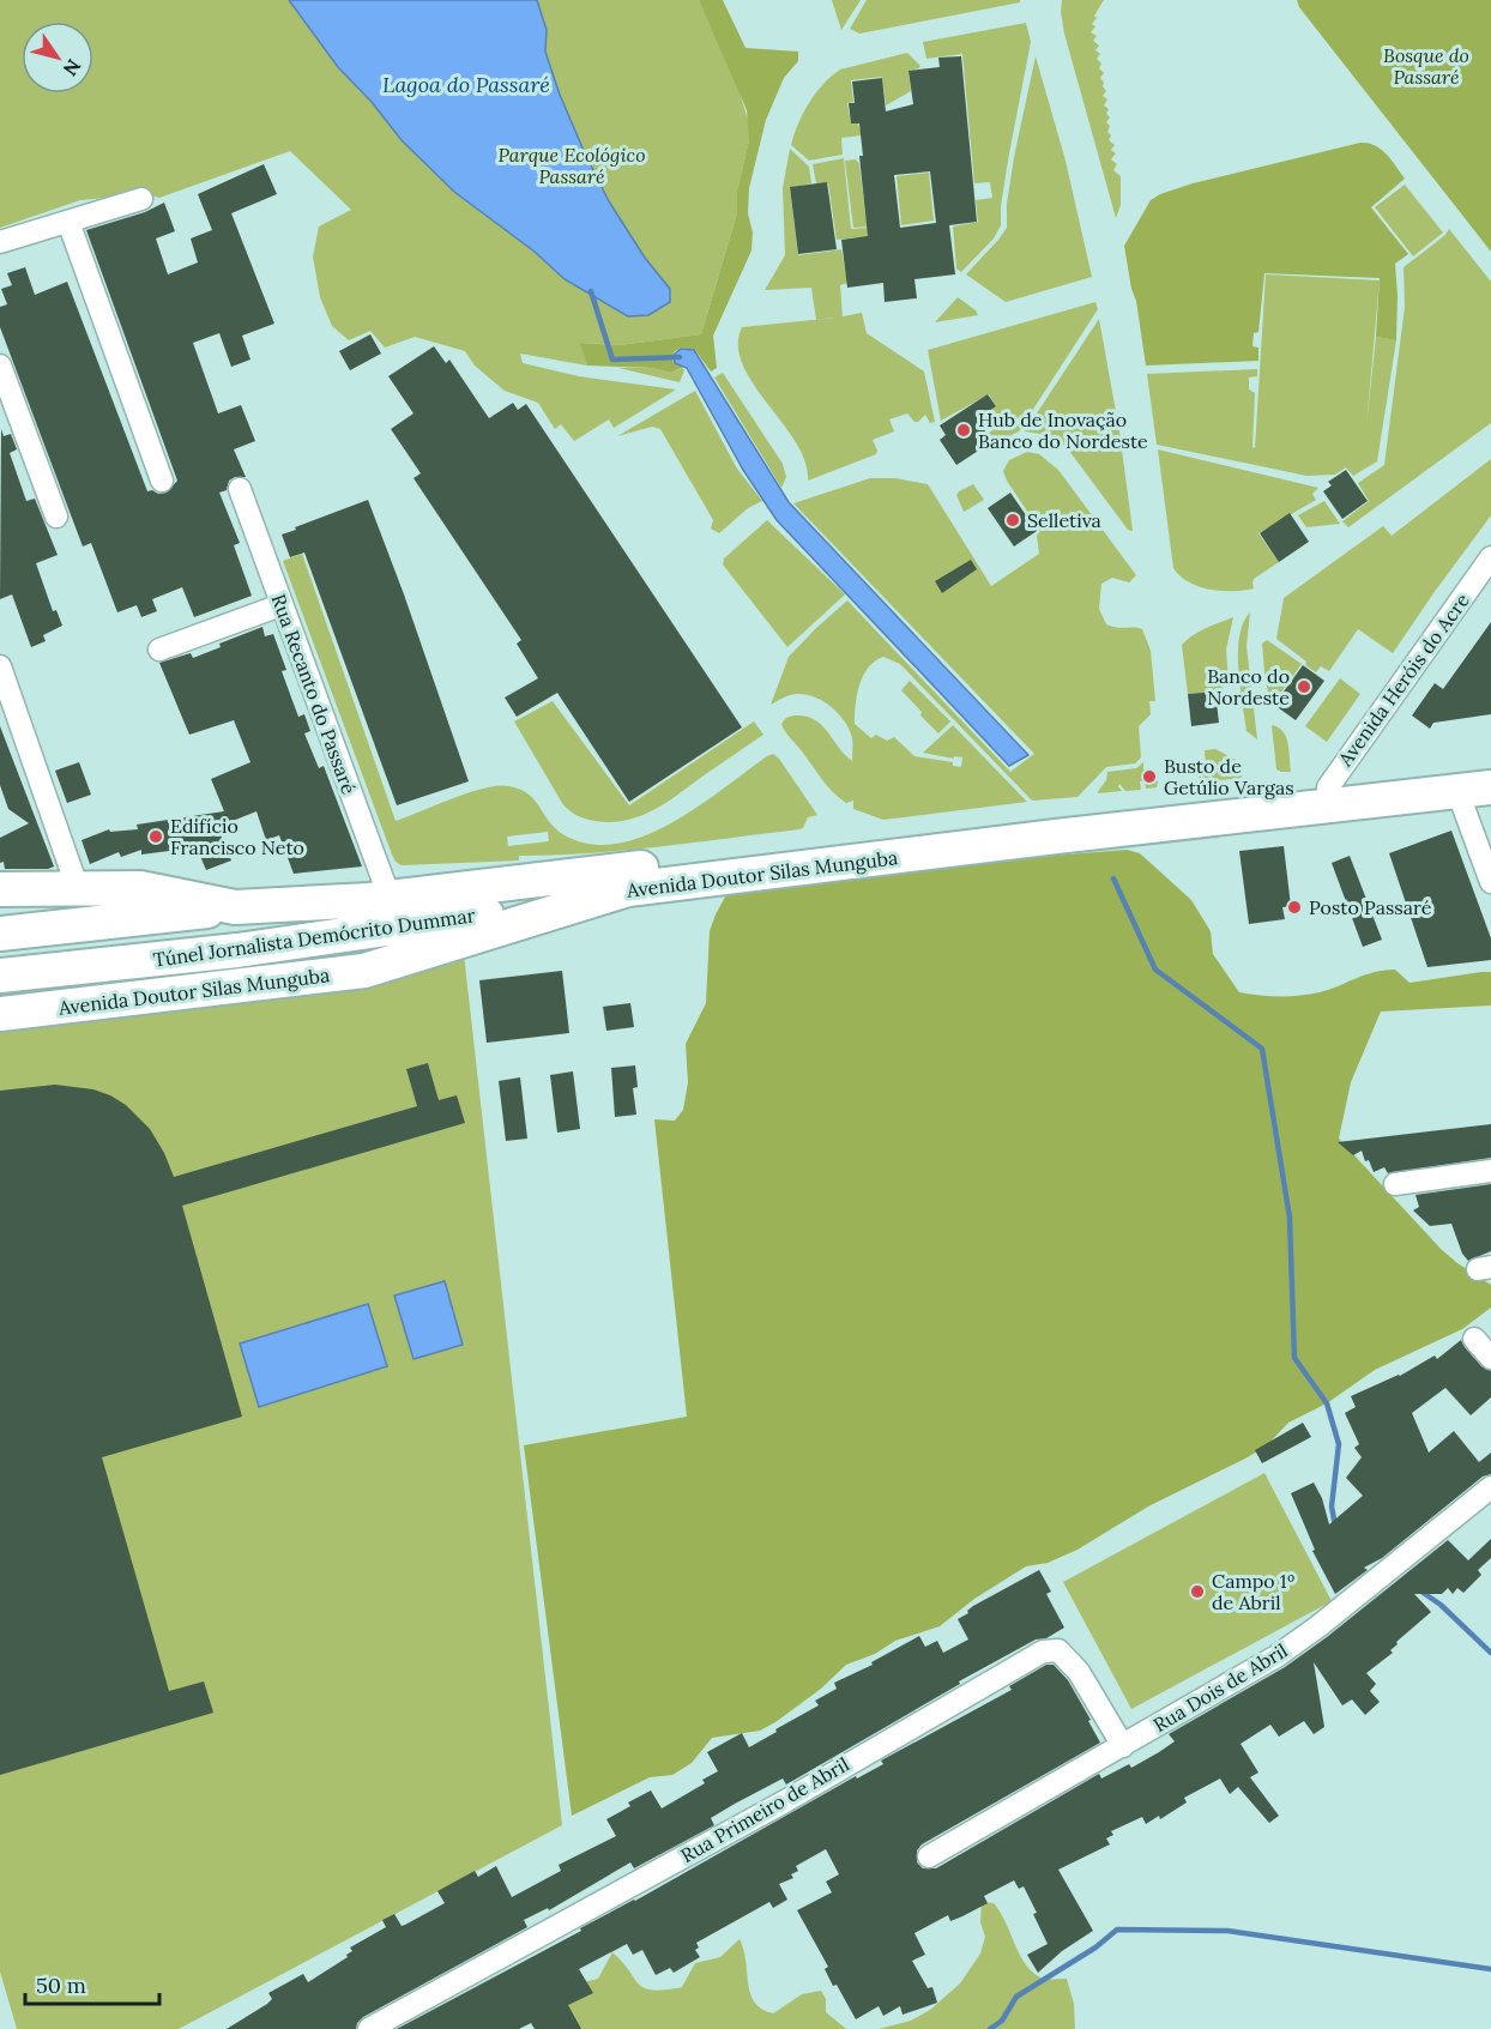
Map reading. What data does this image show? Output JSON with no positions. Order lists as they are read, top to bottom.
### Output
{
  "streets": {
    "main road": ["Avenida Doutor Silas Munguba", "Túnel Jornalista Demócrito Dummar"],
    "street": [
      "Avenida Heróis do Acre",
      "Rua Recanto do Passaré",
      "Rua Dois de Abril",
      "Rua Primeiro de Abril"
    ]
  },
  "crossings": [
    ["Avenida Heróis do Acre", "Avenida Doutor Silas Munguba"],
    ["Rua Recanto do Passaré", "Avenida Doutor Silas Munguba"],
    ["Avenida Doutor Silas Munguba", "Túnel Jornalista Demócrito Dummar"],
    ["Rua Dois de Abril", "Rua Primeiro de Abril"]
  ],
  "water": ["Lagoa do Passaré"],
  "parks": ["Bosque do Passaré", "Parque Ecológico Passaré"],
  "places": [
    "Hub de Inovação Banco do Nordeste",
    "Selletiva",
    "Banco do Nordeste",
    "Busto de Getúlio Vargas",
    "Edifício Francisco Neto",
    "Posto Passaré",
    "Campo 1º de Abril"
  ],
  "scale_bar": "50 m",
  "north": "bottom right"
}
